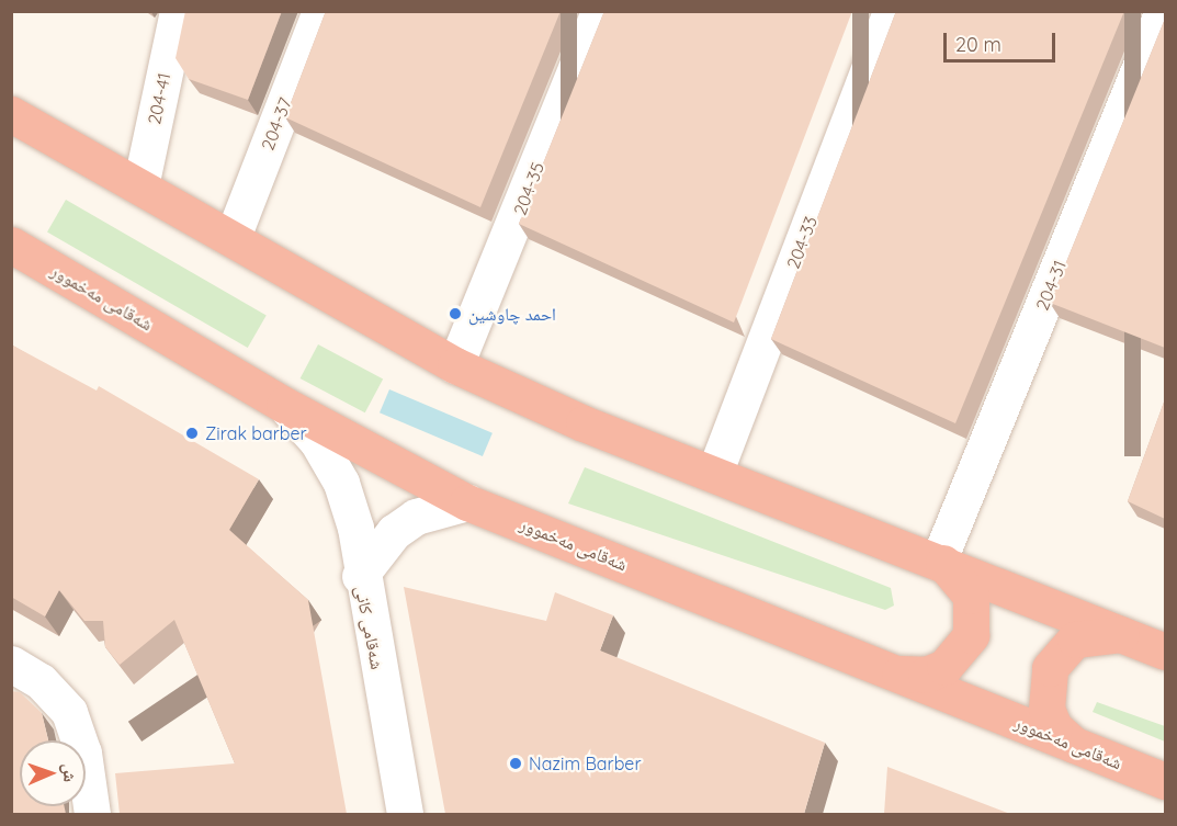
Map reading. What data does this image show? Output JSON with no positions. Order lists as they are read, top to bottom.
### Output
{
  "streets": {
    "highway": ["شەقامی مەخموور"],
    "street": [
      "204-41",
      "204-37",
      "204-35",
      "204-33",
      "204-31",
      "شەقامی کانی"
    ]
  },
  "crossings": [
    ["شەقامی مەخموور", "شەقامی کانی"]
  ],
  "places": ["احمد چاوشين", "Zirak barber", "Nazim Barber"],
  "scale_bar": "20 m",
  "north": "right"
}
